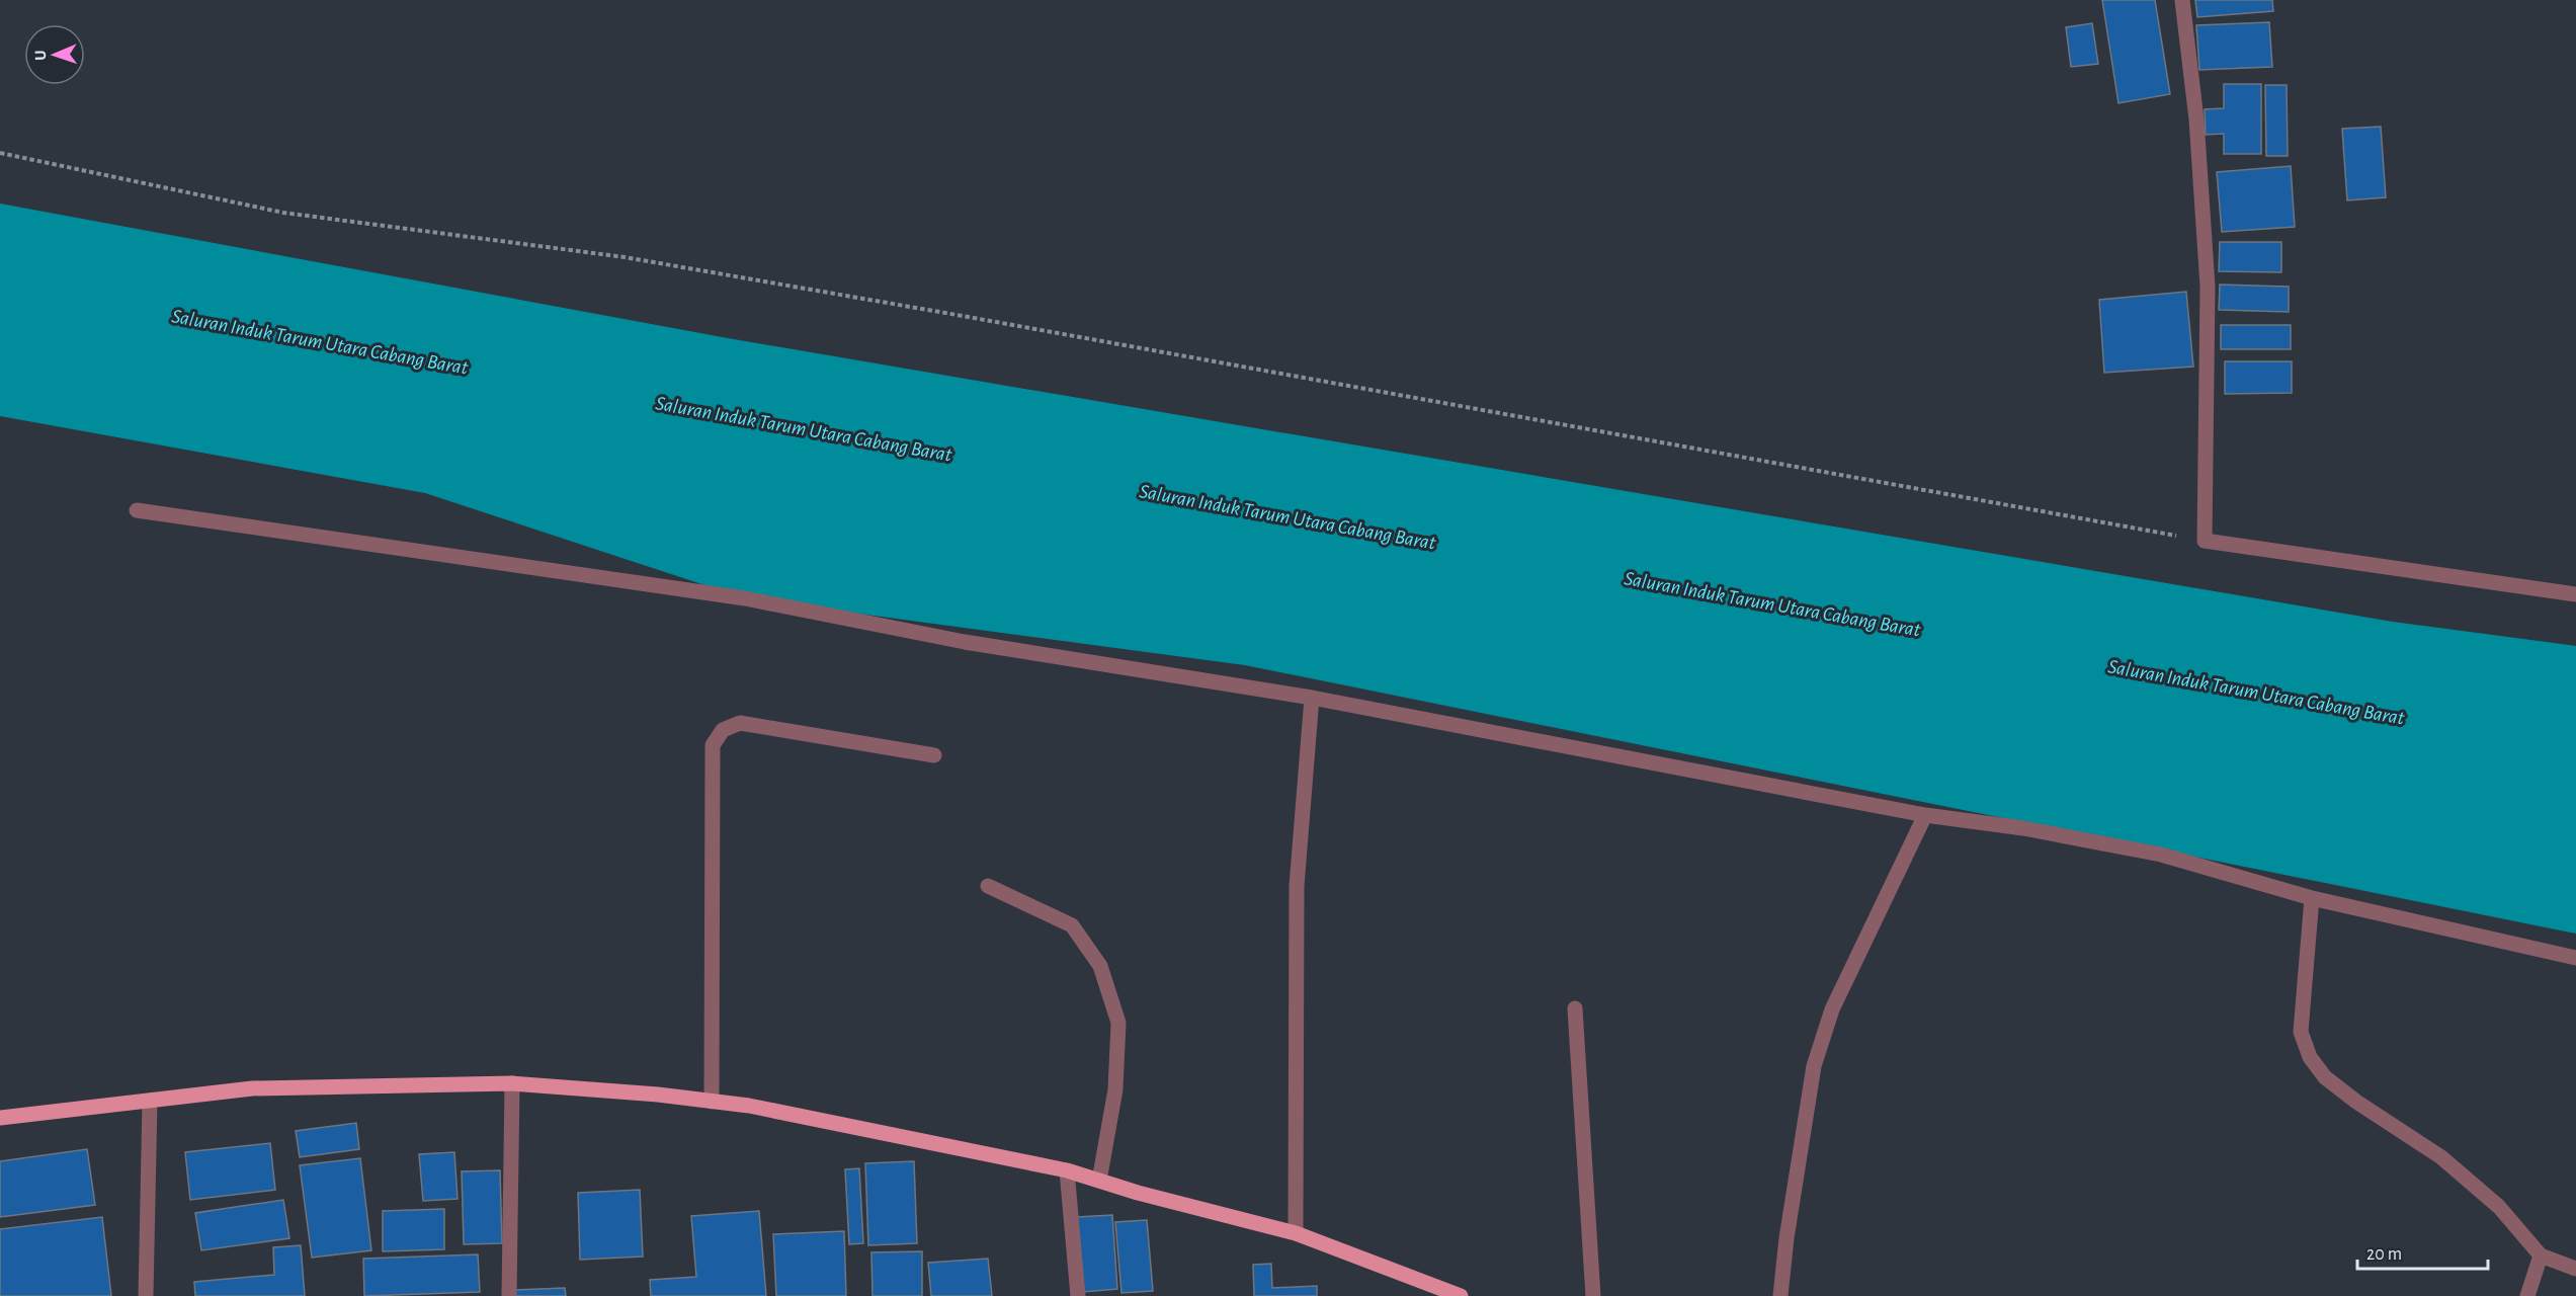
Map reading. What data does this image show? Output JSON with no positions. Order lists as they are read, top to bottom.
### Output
{
  "water": ["Saluran Induk Tarum Utara Cabang Barat"],
  "scale_bar": "20 m",
  "north": "left"
}
